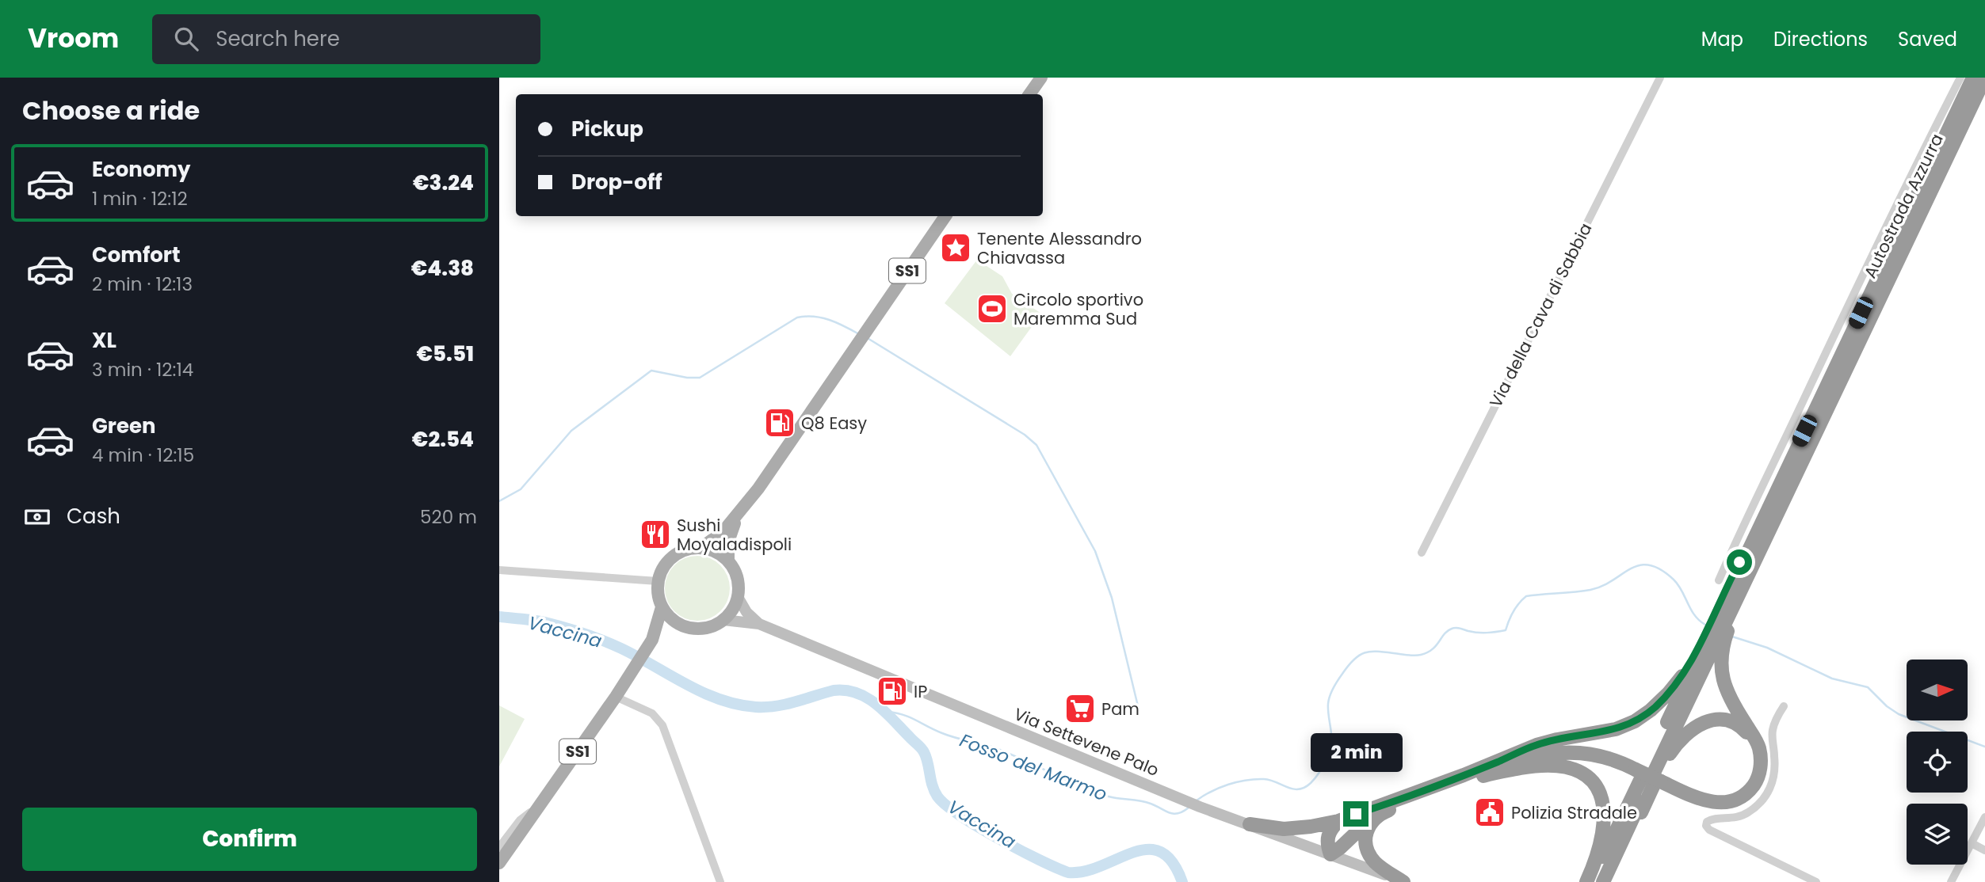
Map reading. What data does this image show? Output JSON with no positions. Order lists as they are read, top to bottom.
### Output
{
  "streets": {
    "highway": ["Autostrada Azzurra"],
    "main road": ["SS1", "Via Settevene Palo"],
    "street": ["Via della Cava di Sabbia"]
  },
  "crossings": [
    ["SS1", "Via Settevene Palo"]
  ],
  "water": ["Vaccina", "Fosso del Marmo"],
  "places": {
    "place": ["Tenente Alessandro Chiavassa"],
    "sports": ["Circolo sportivo Maremma Sud"],
    "fuel station": ["Q8 Easy", "IP"],
    "restaurant": ["Sushi Moyaladispoli"],
    "supermarket": ["Pam"],
    "public building": ["Polizia Stradale"]
  },
  "north": "right",
  "page": {
    "header": "Vroom",
    "search": "Search here",
    "nav": ["Map", "Directions", "Saved"],
    "heading": "Choose a ride",
    "banner": ["Pickup", "Drop-off"],
    "list": [
      {
        "name": "Economy",
        "note": "1 min · 12:12",
        "value": "€3.24"
      },
      {
        "name": "Comfort",
        "note": "2 min · 12:13",
        "value": "€4.38"
      },
      {
        "name": "XL",
        "note": "3 min · 12:14",
        "value": "€5.51"
      },
      {
        "name": "Green",
        "note": "4 min · 12:15",
        "value": "€2.54"
      }
    ],
    "pay": ["Cash", "520 m"],
    "bubble": "2 min",
    "buttons": "Confirm"
  }
}
